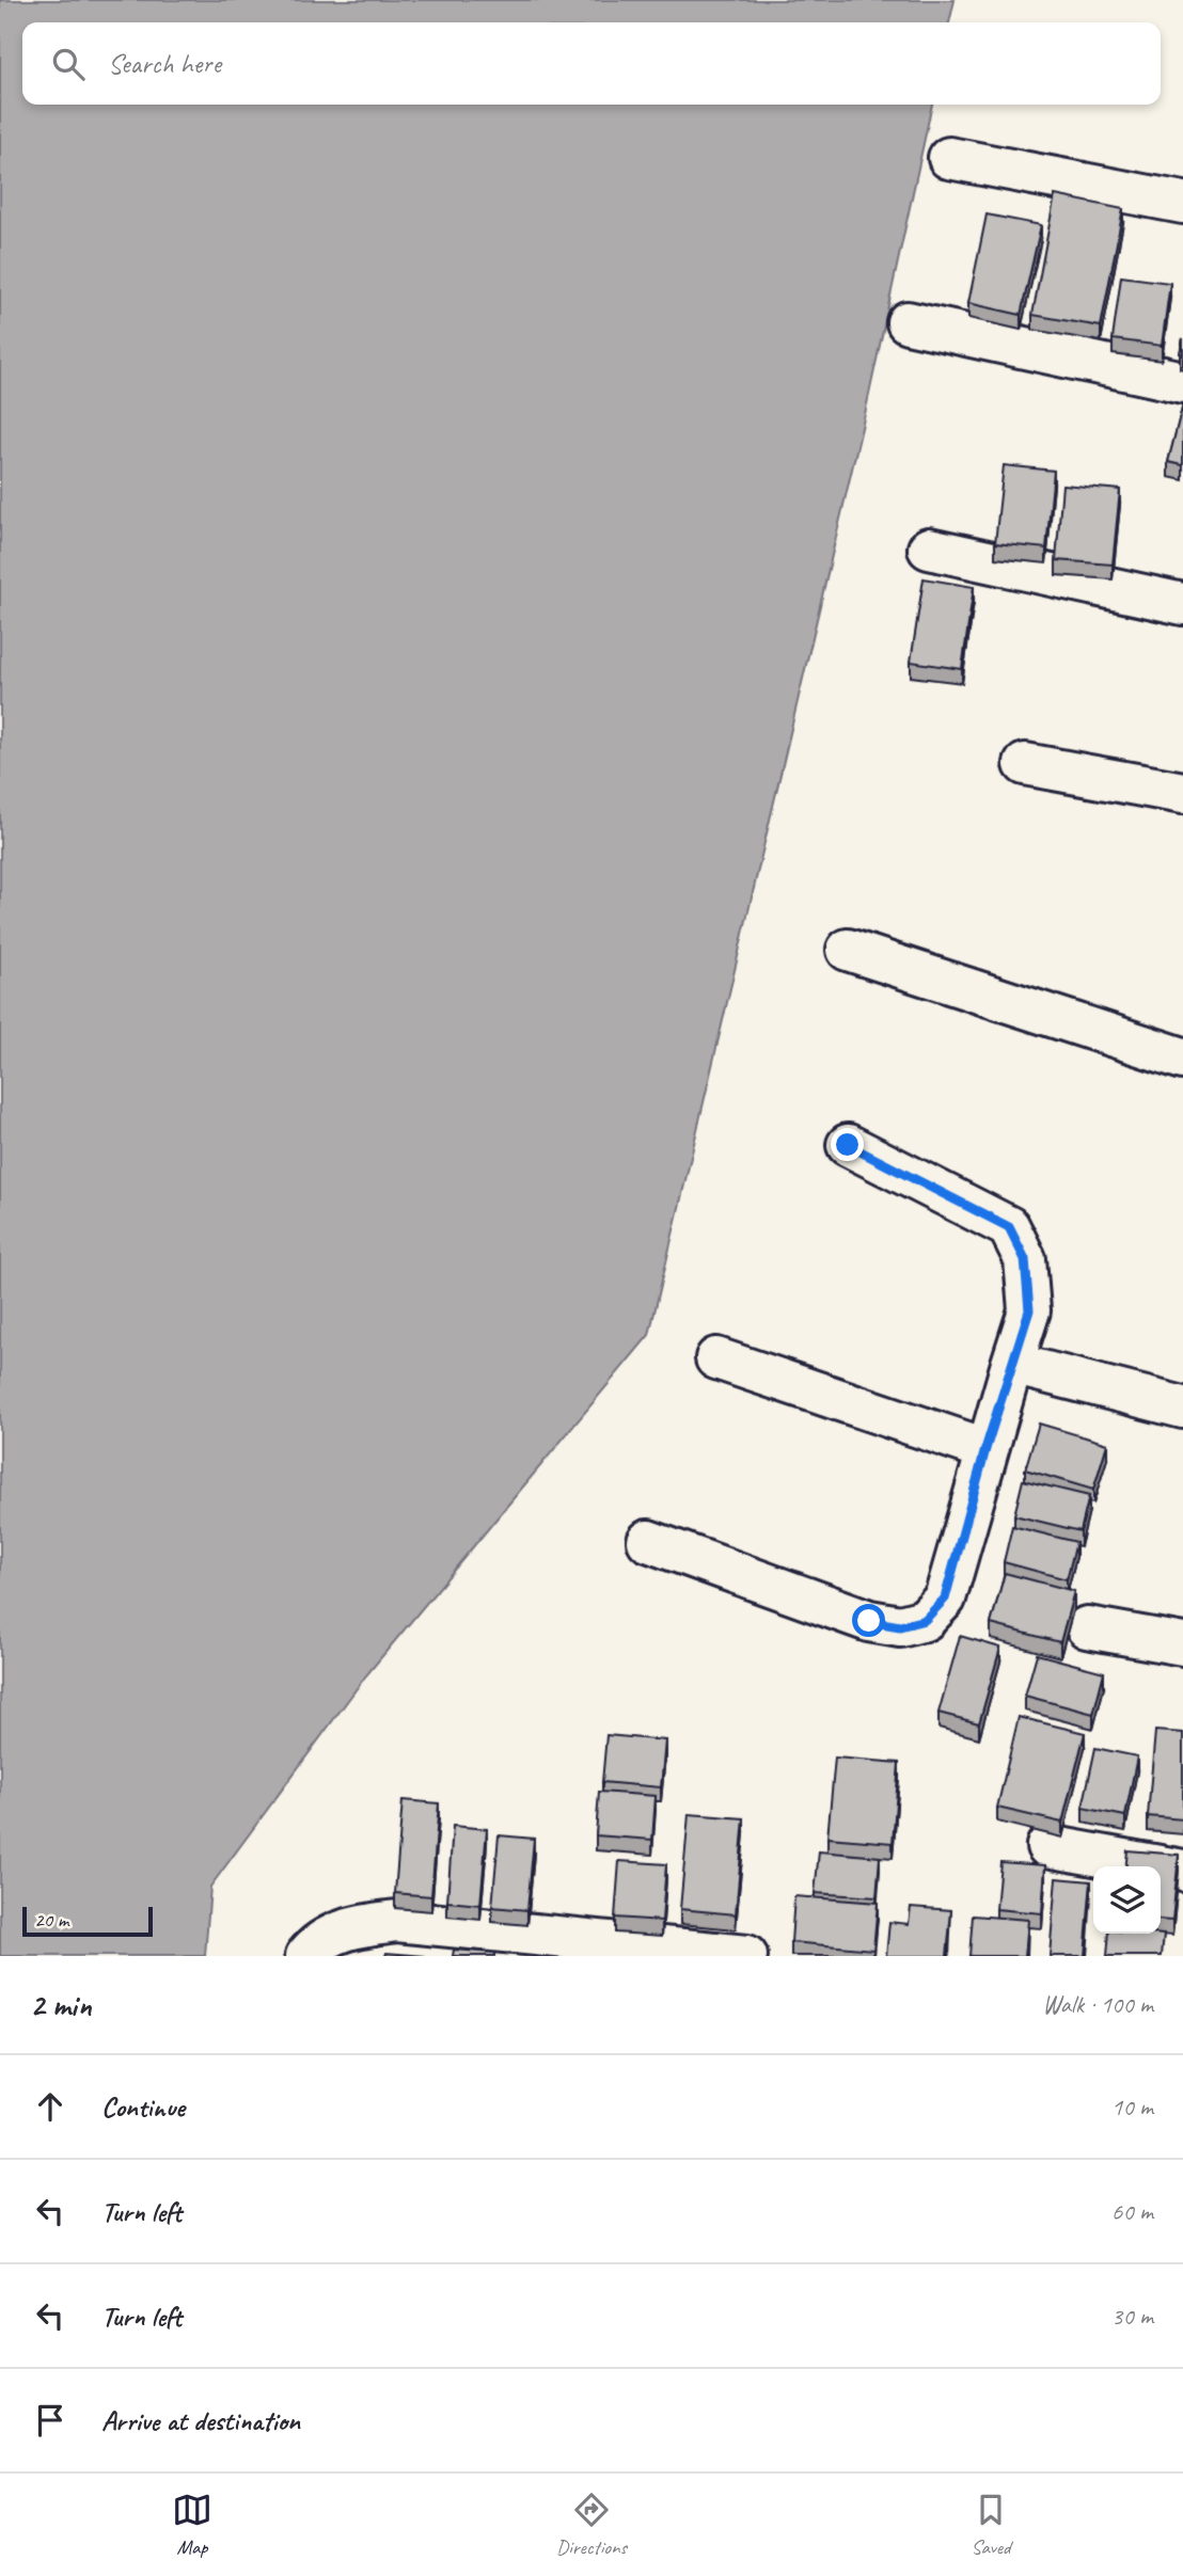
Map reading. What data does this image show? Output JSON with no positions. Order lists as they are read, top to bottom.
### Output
{
  "scale_bar": "20 m",
  "page": {
    "search": "Search here",
    "scale": "20 m",
    "heading": ["2 min", "Walk · 100 m"],
    "list": [
      ["Continue", "10 m"],
      ["Turn left", "60 m"],
      ["Turn left", "30 m"],
      "Arrive at destination"
    ],
    "nav": ["Map", "Directions", "Saved"]
  }
}
